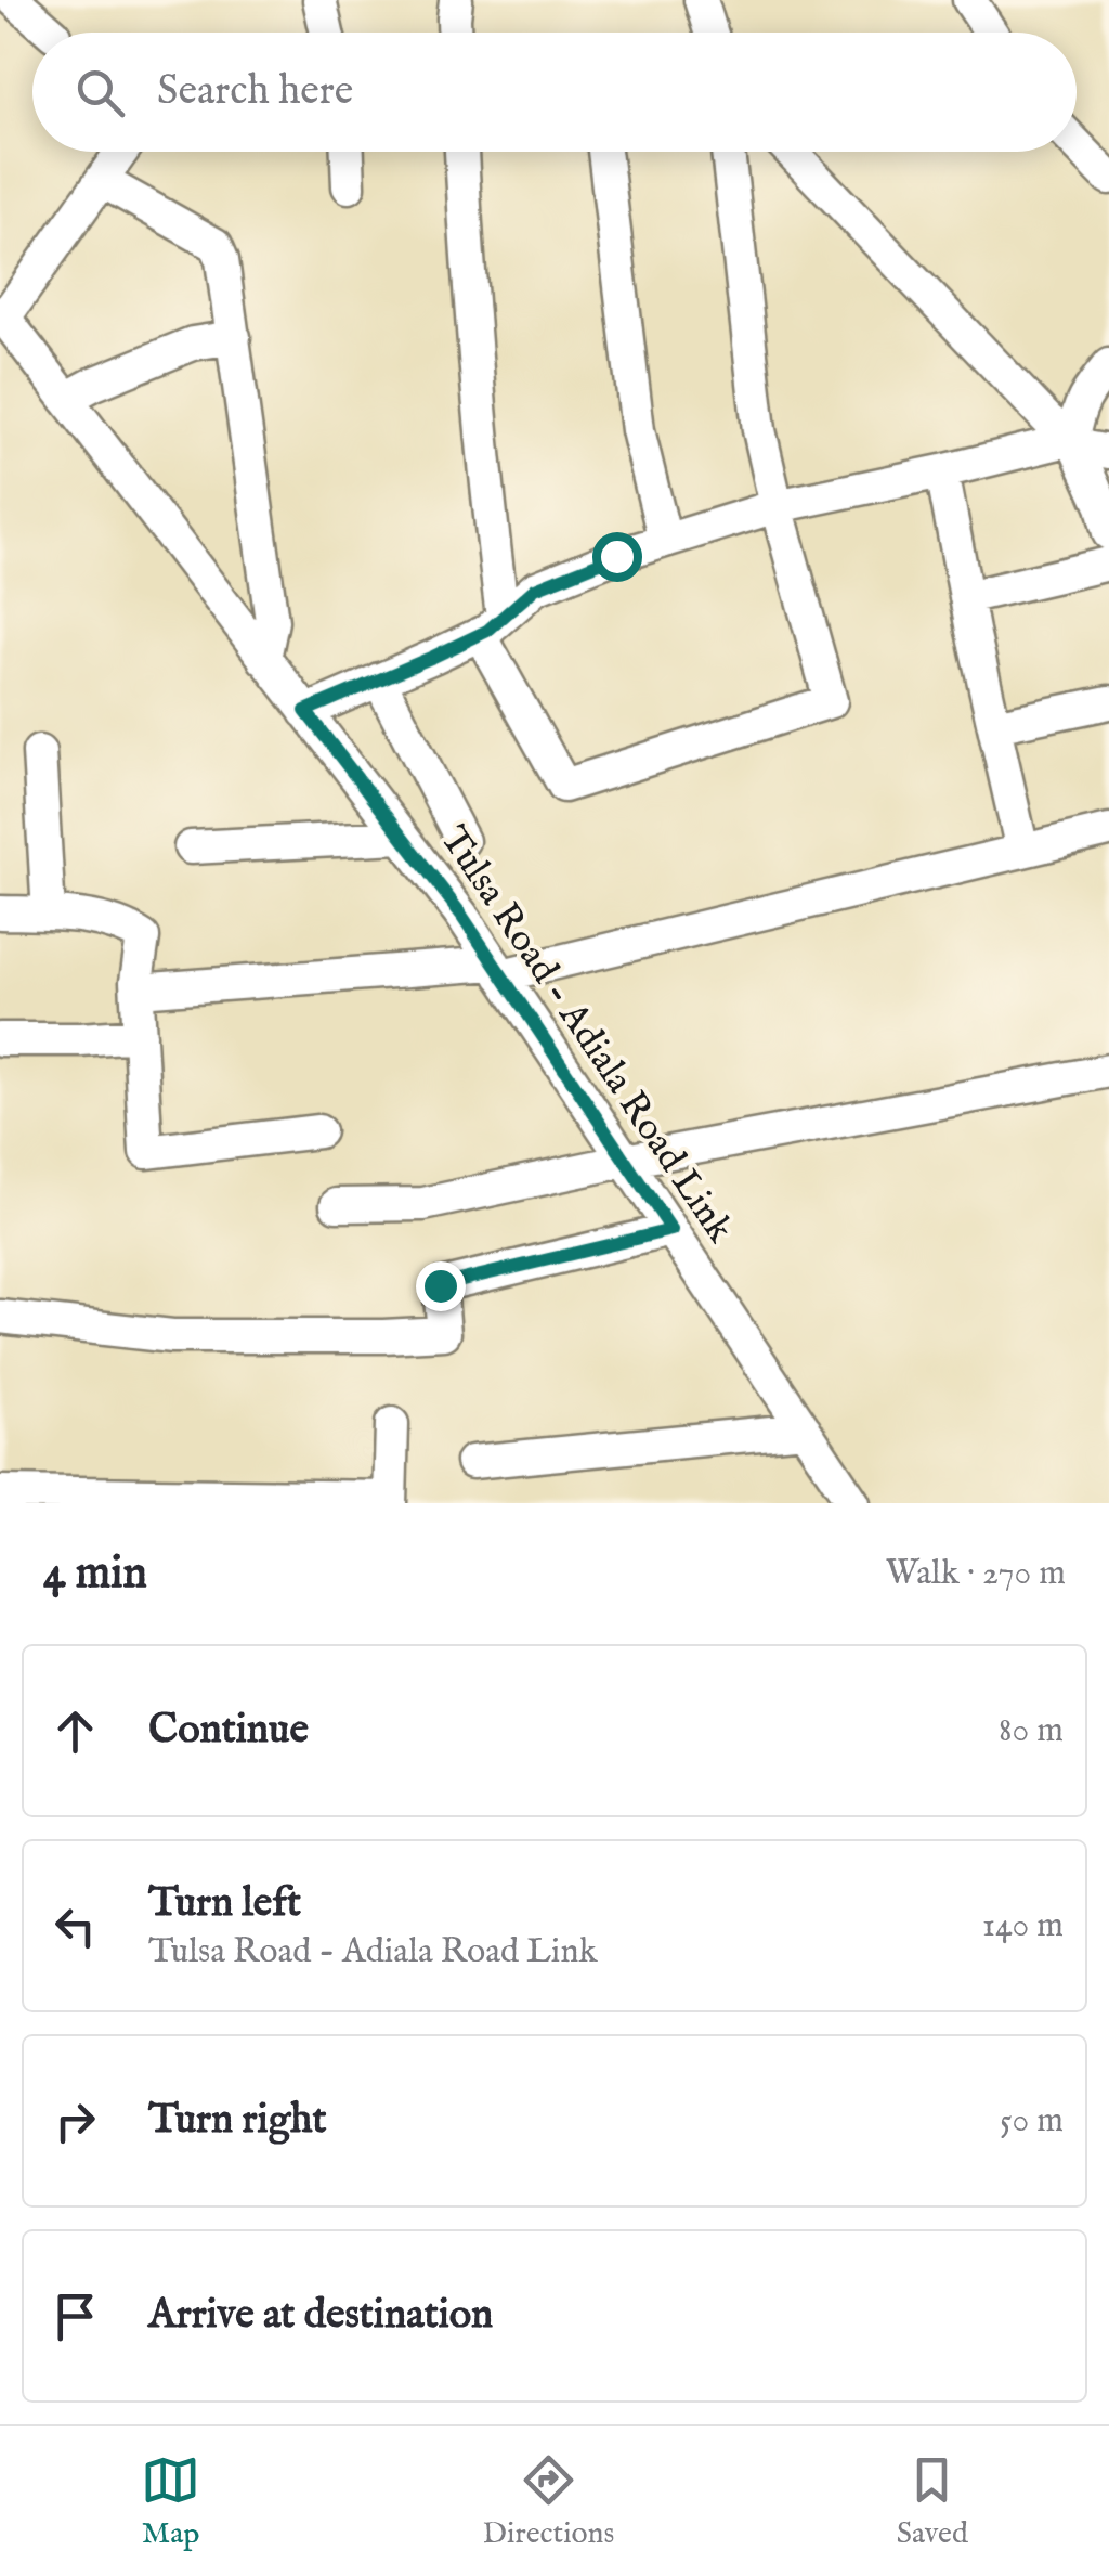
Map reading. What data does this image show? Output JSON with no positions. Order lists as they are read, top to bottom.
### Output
{
  "streets": {
    "street": ["Tulsa Road - Adiala Road Link"]
  },
  "page": {
    "search": "Search here",
    "heading": ["4 min", "Walk · 270 m"],
    "list": [
      ["Continue", "80 m"],
      ["Turn left", "Tulsa Road - Adiala Road Link", "140 m"],
      ["Turn right", "50 m"],
      "Arrive at destination"
    ],
    "nav": ["Map", "Directions", "Saved"]
  }
}
